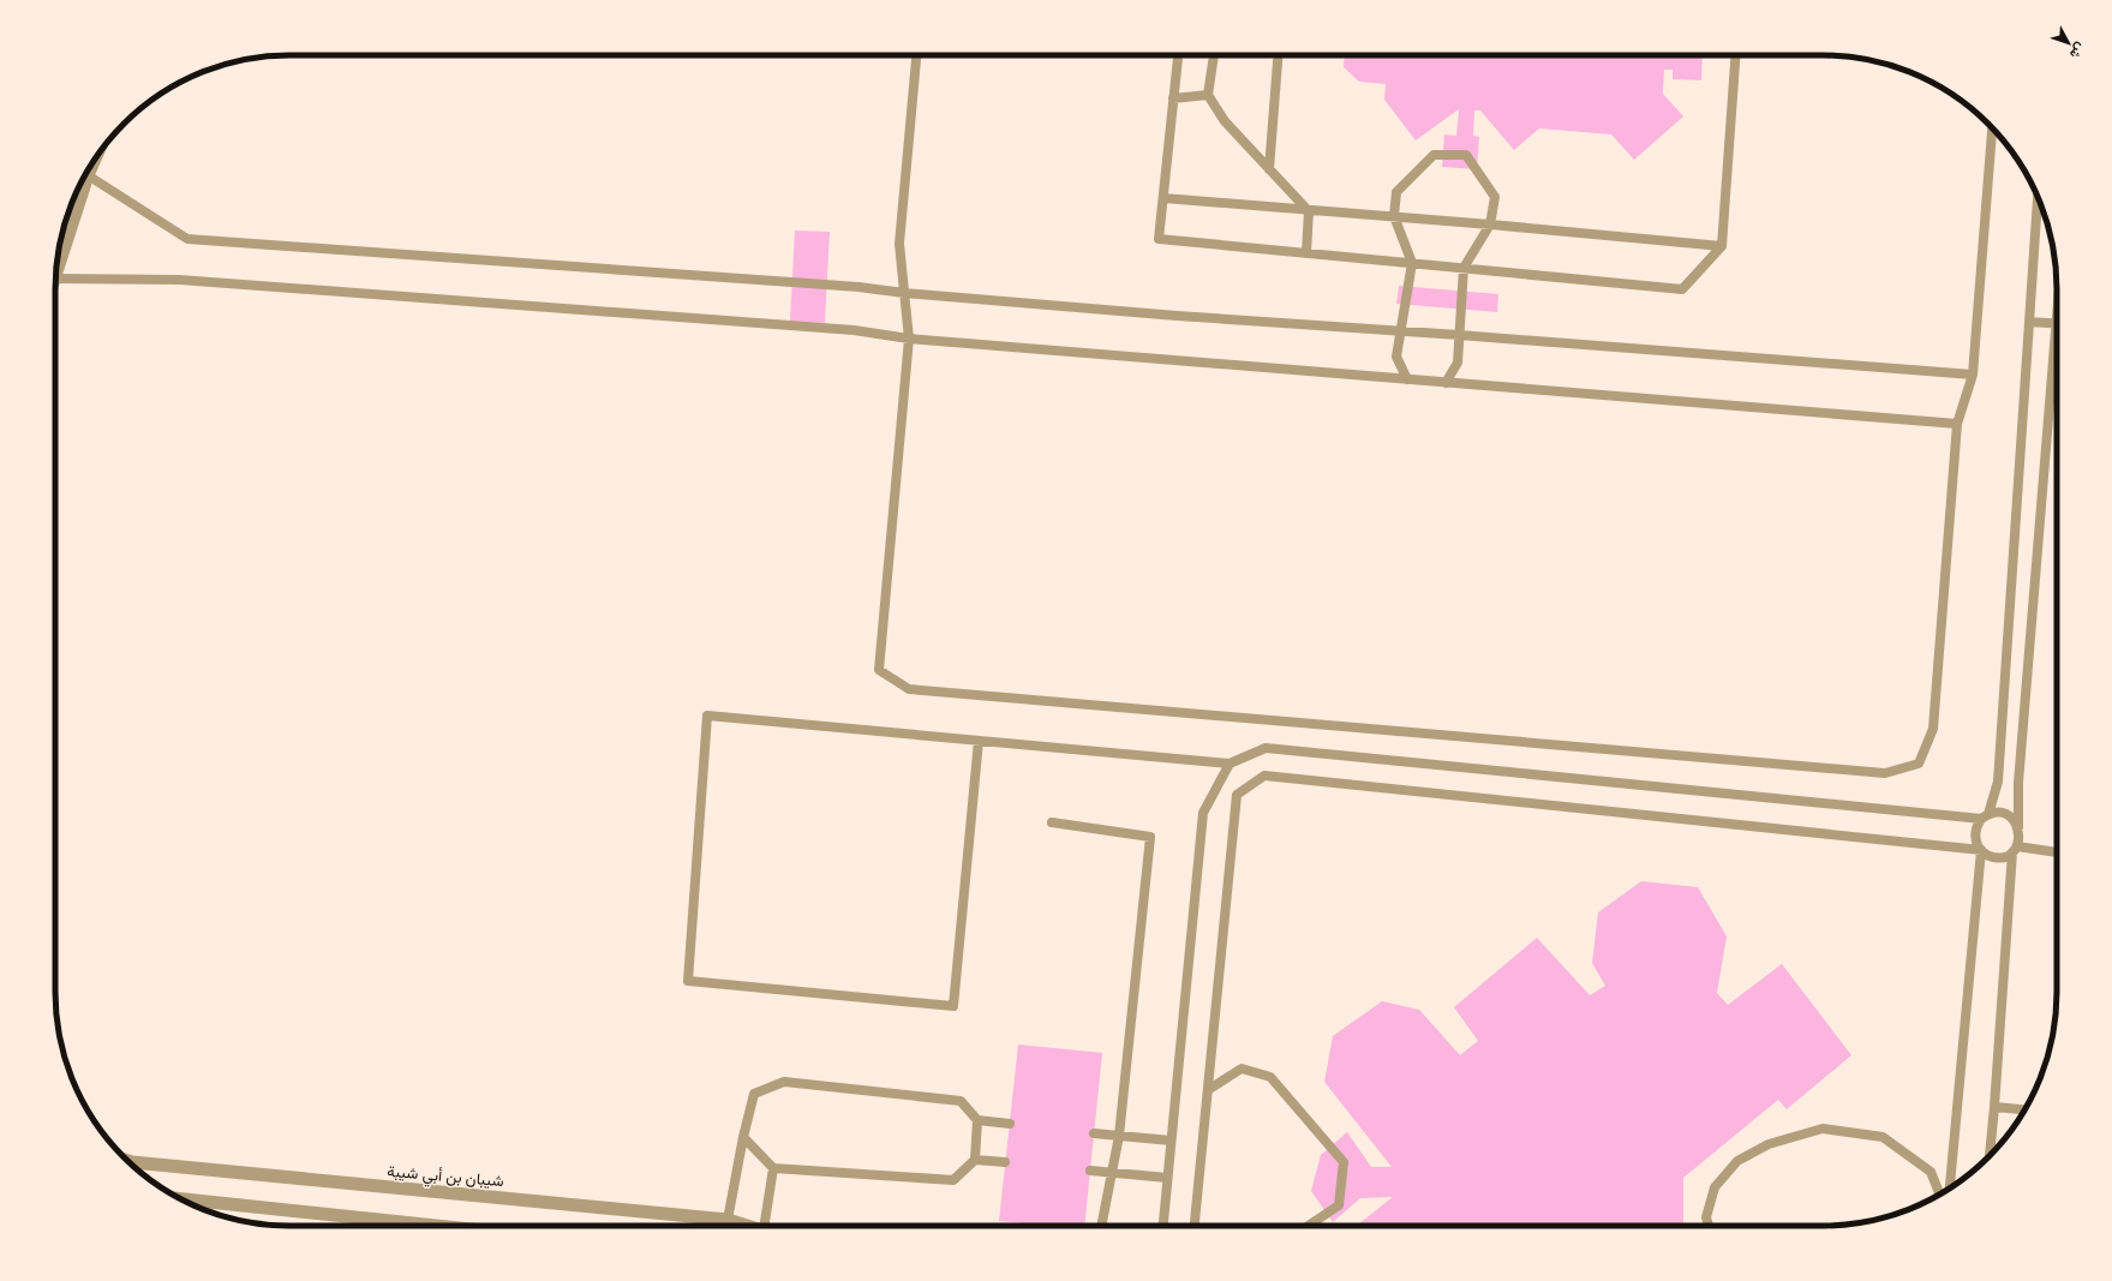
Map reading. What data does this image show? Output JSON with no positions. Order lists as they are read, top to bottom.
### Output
{
  "streets": {
    "street": ["شيبان بن أبي شيبة"]
  },
  "north": "bottom right"
}
